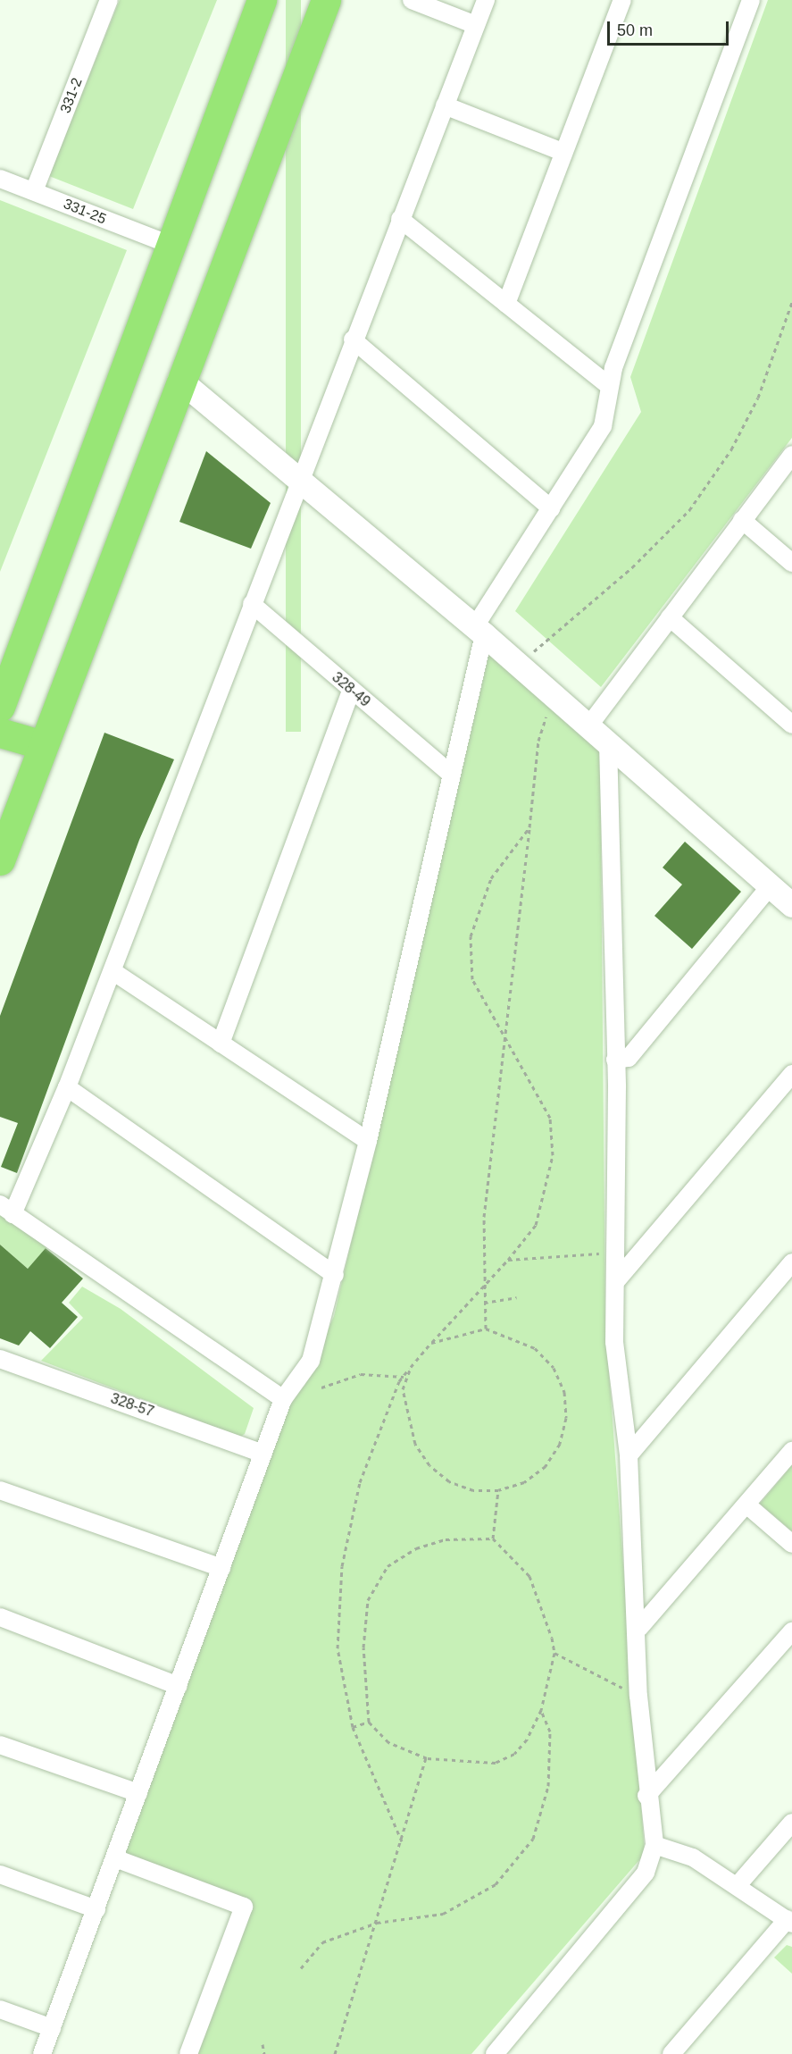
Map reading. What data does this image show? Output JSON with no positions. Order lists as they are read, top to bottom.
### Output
{
  "streets": {
    "street": [
      "331-2",
      "331-25",
      "328-49",
      "328-57"
    ]
  },
  "crossings": [
    ["331-2", "331-25"]
  ],
  "scale_bar": "50 m"
}
